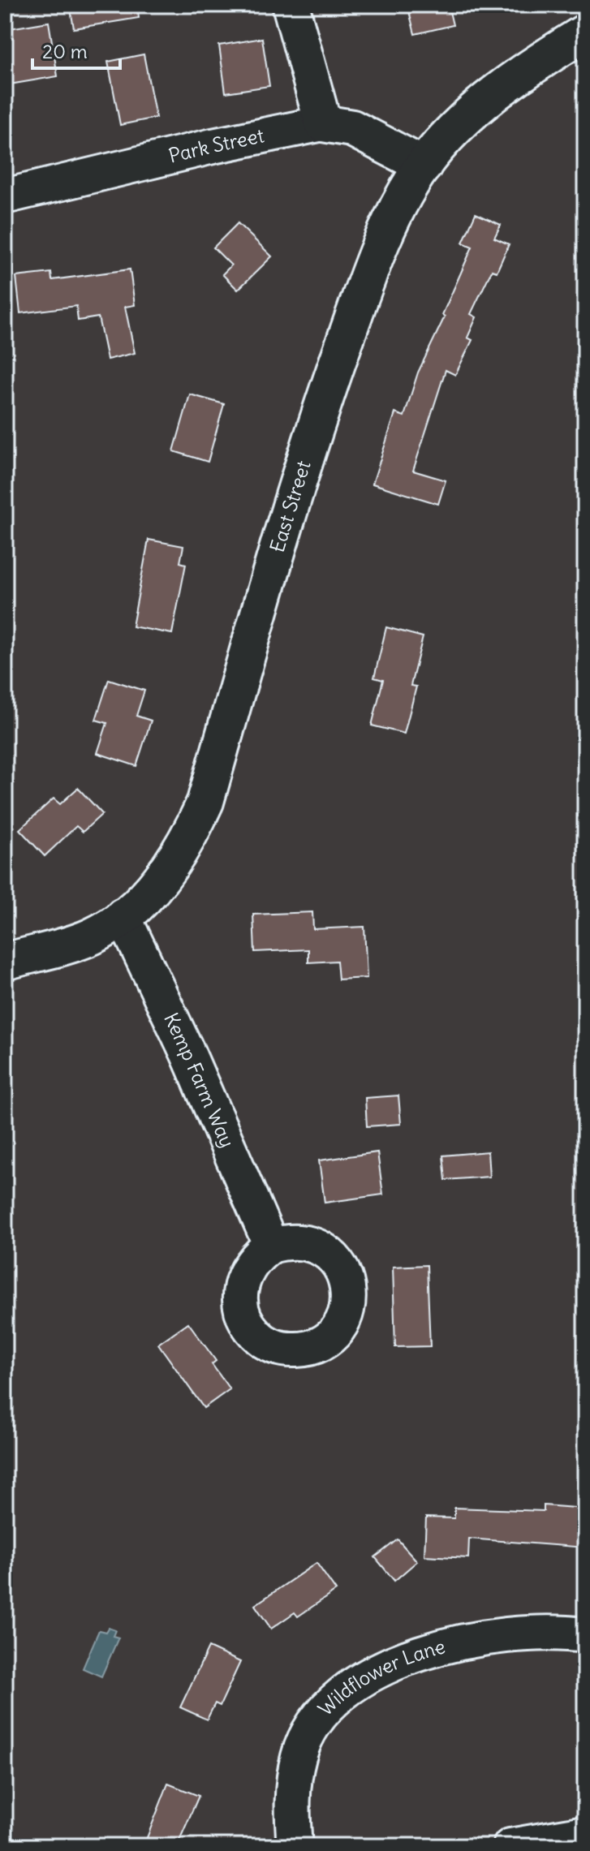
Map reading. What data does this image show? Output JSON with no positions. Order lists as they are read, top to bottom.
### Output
{
  "streets": {
    "main road": ["Park Street", "East Street"],
    "street": ["Kemp Farm Way", "Wildflower Lane"]
  },
  "crossings": [
    ["Park Street", "East Street"],
    ["East Street", "Kemp Farm Way"]
  ],
  "scale_bar": "20 m"
}
